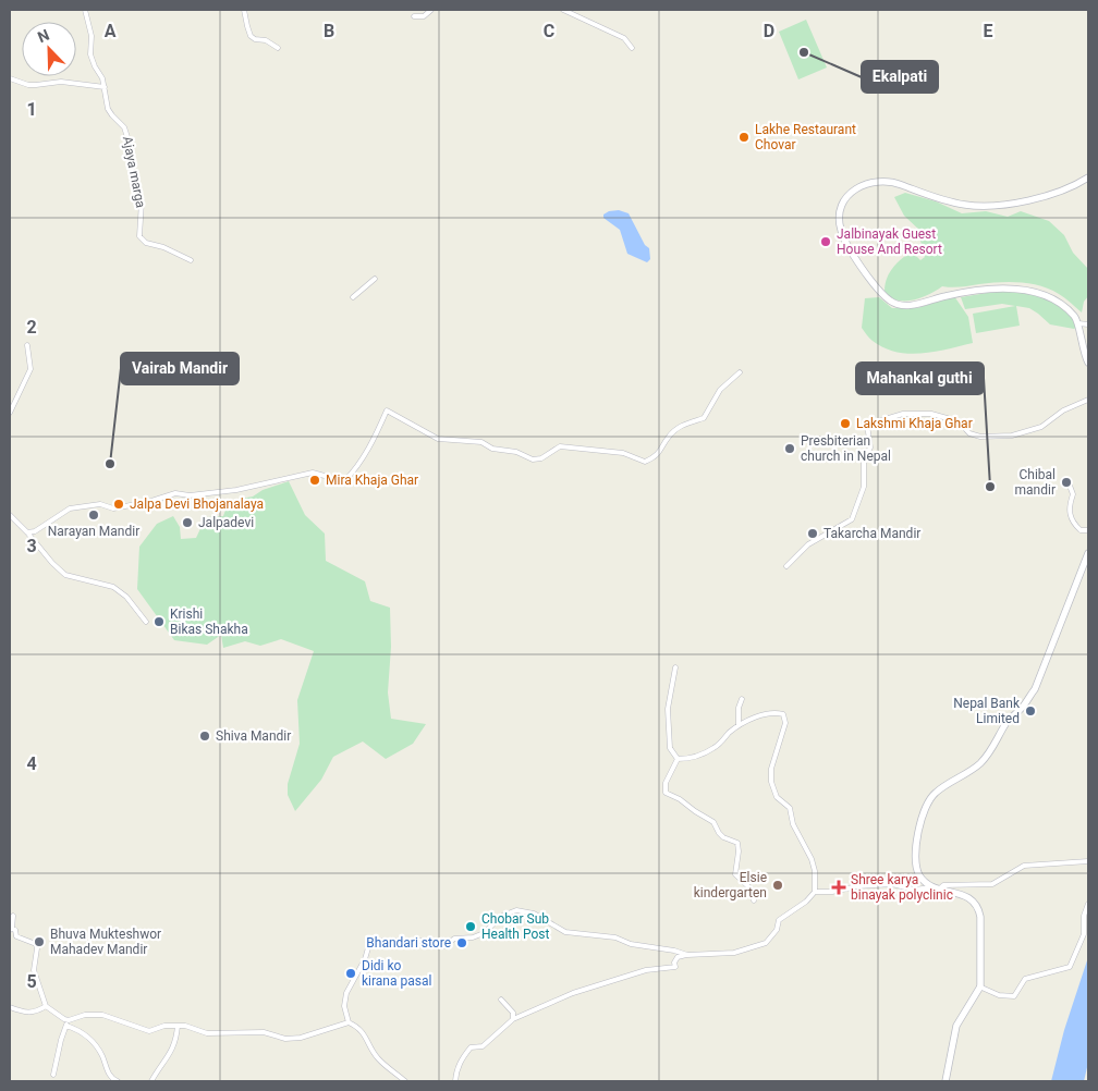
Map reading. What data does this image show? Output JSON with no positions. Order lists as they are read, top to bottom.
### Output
{
  "streets": {
    "street": ["Ajaya marga"]
  },
  "places": {
    "other": [
      "Ekalpati",
      "Lakhe Restaurant Chovar",
      "Jalbinayak Guest House And Resort",
      "Lakshmi Khaja Ghar",
      "Presbiterian church in Nepal",
      "Vairab Mandir",
      "Mira Khaja Ghar",
      "Chibal mandir",
      "Mahankal guthi",
      "Jalpa Devi Bhojanalaya",
      "Narayan Mandir",
      "Jalpadevi",
      "Takarcha Mandir",
      "Krishi Bikas Shakha",
      "Nepal Bank Limited",
      "Shiva Mandir",
      "Elsie kindergarten",
      "Chobar Sub Health Post",
      "Bhuva Mukteshwor Mahadev Mandir",
      "Bhandari store",
      "Didi ko kirana pasal"
    ],
    "health": ["Shree karya binayak polyclinic"]
  },
  "north": "top left",
  "grid": {
    "columns": [
      "A",
      "B",
      "C",
      "D",
      "E"
    ],
    "rows": [
      "1",
      "2",
      "3",
      "4",
      "5"
    ]
  }
}
